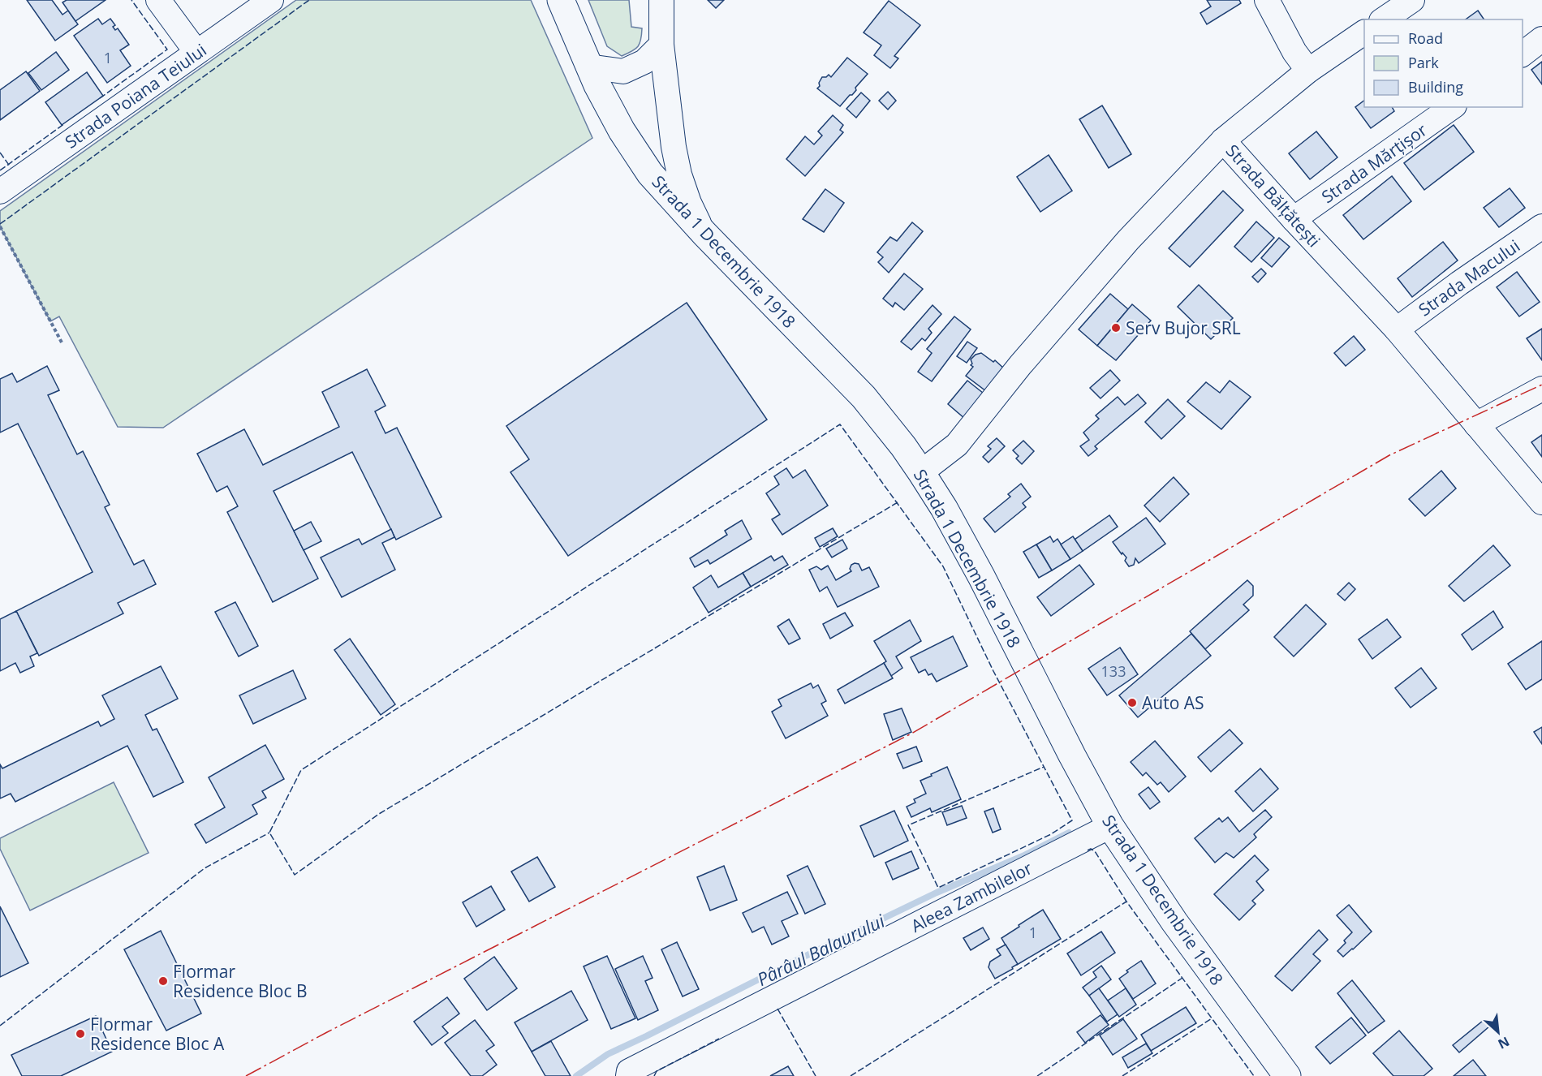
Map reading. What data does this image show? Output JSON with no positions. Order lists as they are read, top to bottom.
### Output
{
  "streets": {
    "main road": ["Strada 1 Decembrie 1918"],
    "street": [
      "Strada Poiana Teiului",
      "Strada Mărțișor",
      "Strada Bălțătești",
      "Strada Macului",
      "Aleea Zambilelor"
    ]
  },
  "crossings": [
    ["Strada Mărțișor", "Strada Bălțătești"],
    ["Strada Bălțătești", "Strada 1 Decembrie 1918"],
    ["Strada Bălțătești", "Strada Macului"],
    ["Strada 1 Decembrie 1918", "Aleea Zambilelor"]
  ],
  "water": ["Pârâul Balaurului"],
  "places": [
    "Serv Bujor SRL",
    "Auto AS",
    "Flormar Residence Bloc B",
    "Flormar Residence Bloc A"
  ],
  "house_numbers": ["1", "133", "1"],
  "legend": ["Road", "Park", "Building"],
  "north": "bottom right"
}
